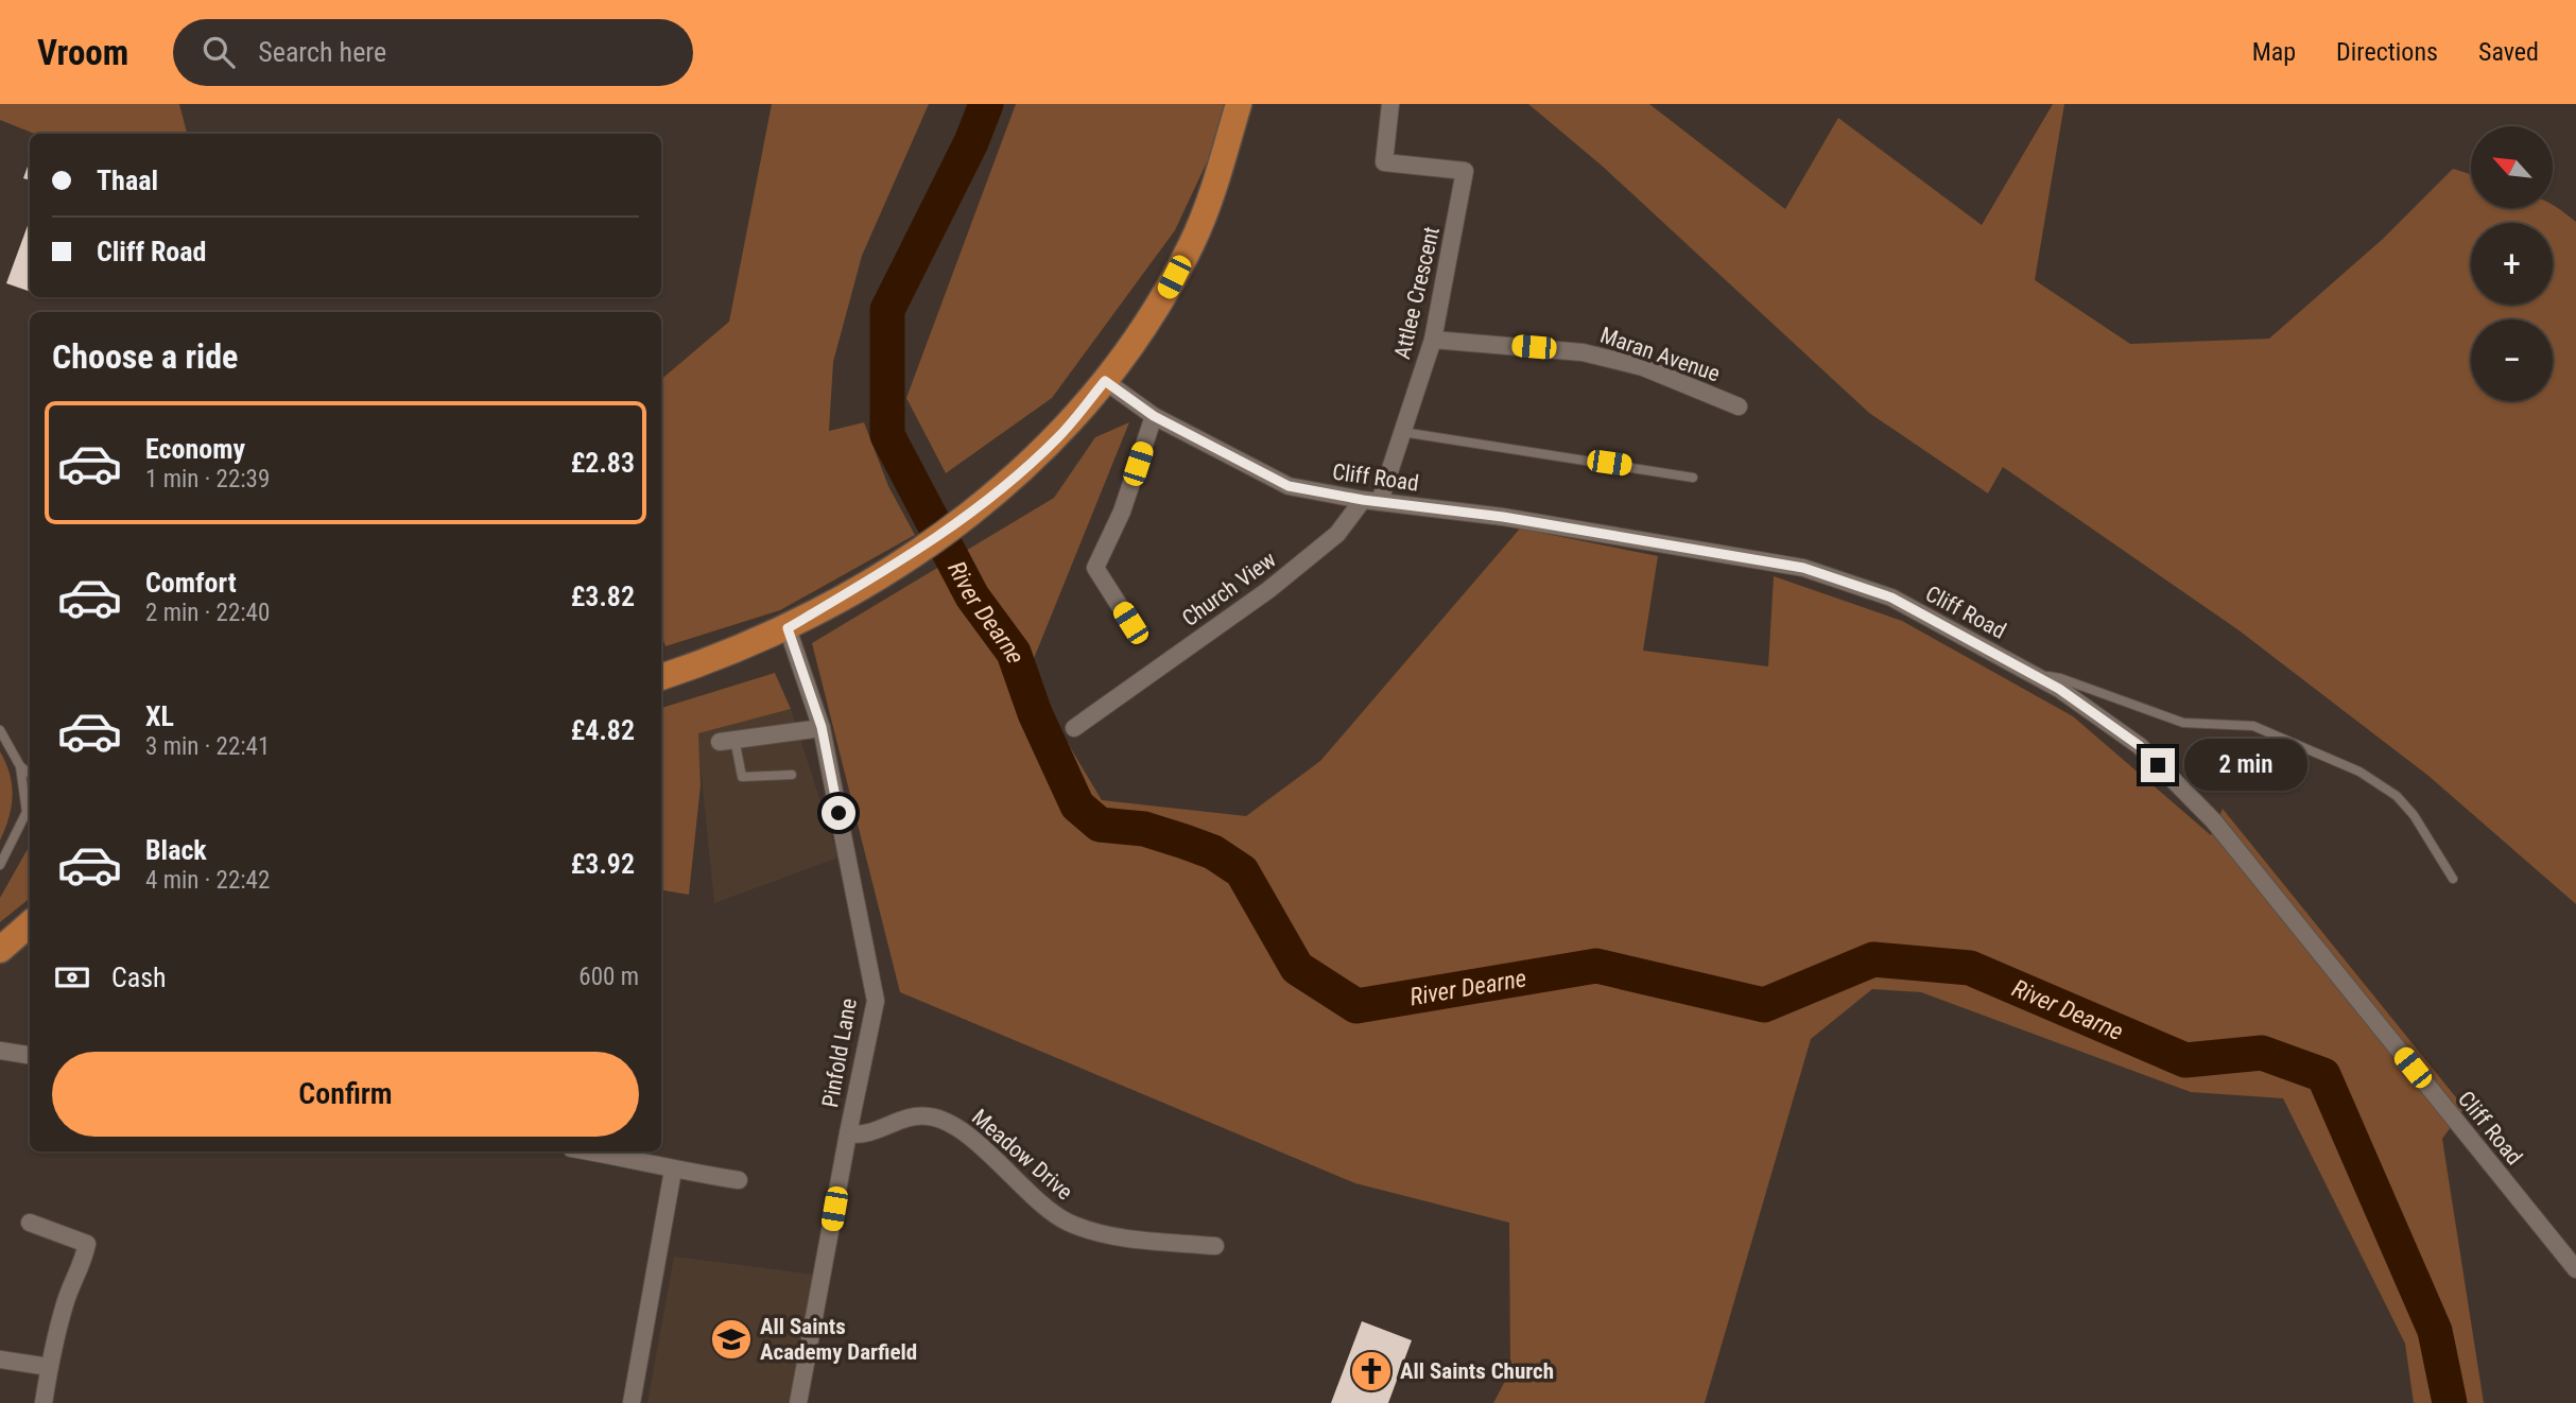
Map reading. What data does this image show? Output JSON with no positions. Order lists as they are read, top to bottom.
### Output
{
  "streets": {
    "street": [
      "Attlee Crescent",
      "Maran Avenue",
      "Cliff Road",
      "Church View",
      "Pinfold Lane",
      "Meadow Drive"
    ]
  },
  "crossings": [
    ["Attlee Crescent", "Maran Avenue"],
    ["Attlee Crescent", "Cliff Road"],
    ["Attlee Crescent", "Church View"],
    ["Cliff Road", "Church View"],
    ["Pinfold Lane", "Meadow Drive"]
  ],
  "water": ["River Dearne"],
  "places": {
    "school or university": ["All Saints Academy Darfield"],
    "church": ["All Saints Church"]
  },
  "north": "top left",
  "page": {
    "header": "Vroom",
    "search": "Search here",
    "nav": ["Map", "Directions", "Saved"],
    "map_buttons": ["+", "−"],
    "banner": ["Thaal", "Cliff Road"],
    "heading": "Choose a ride",
    "list": [
      {
        "name": "Economy",
        "note": "1 min · 22:39",
        "value": "£2.83"
      },
      {
        "name": "Comfort",
        "note": "2 min · 22:40",
        "value": "£3.82"
      },
      {
        "name": "XL",
        "note": "3 min · 22:41",
        "value": "£4.82"
      },
      {
        "name": "Black",
        "note": "4 min · 22:42",
        "value": "£3.92"
      }
    ],
    "bubble": "2 min",
    "pay": ["Cash", "600 m"],
    "buttons": "Confirm"
  }
}
